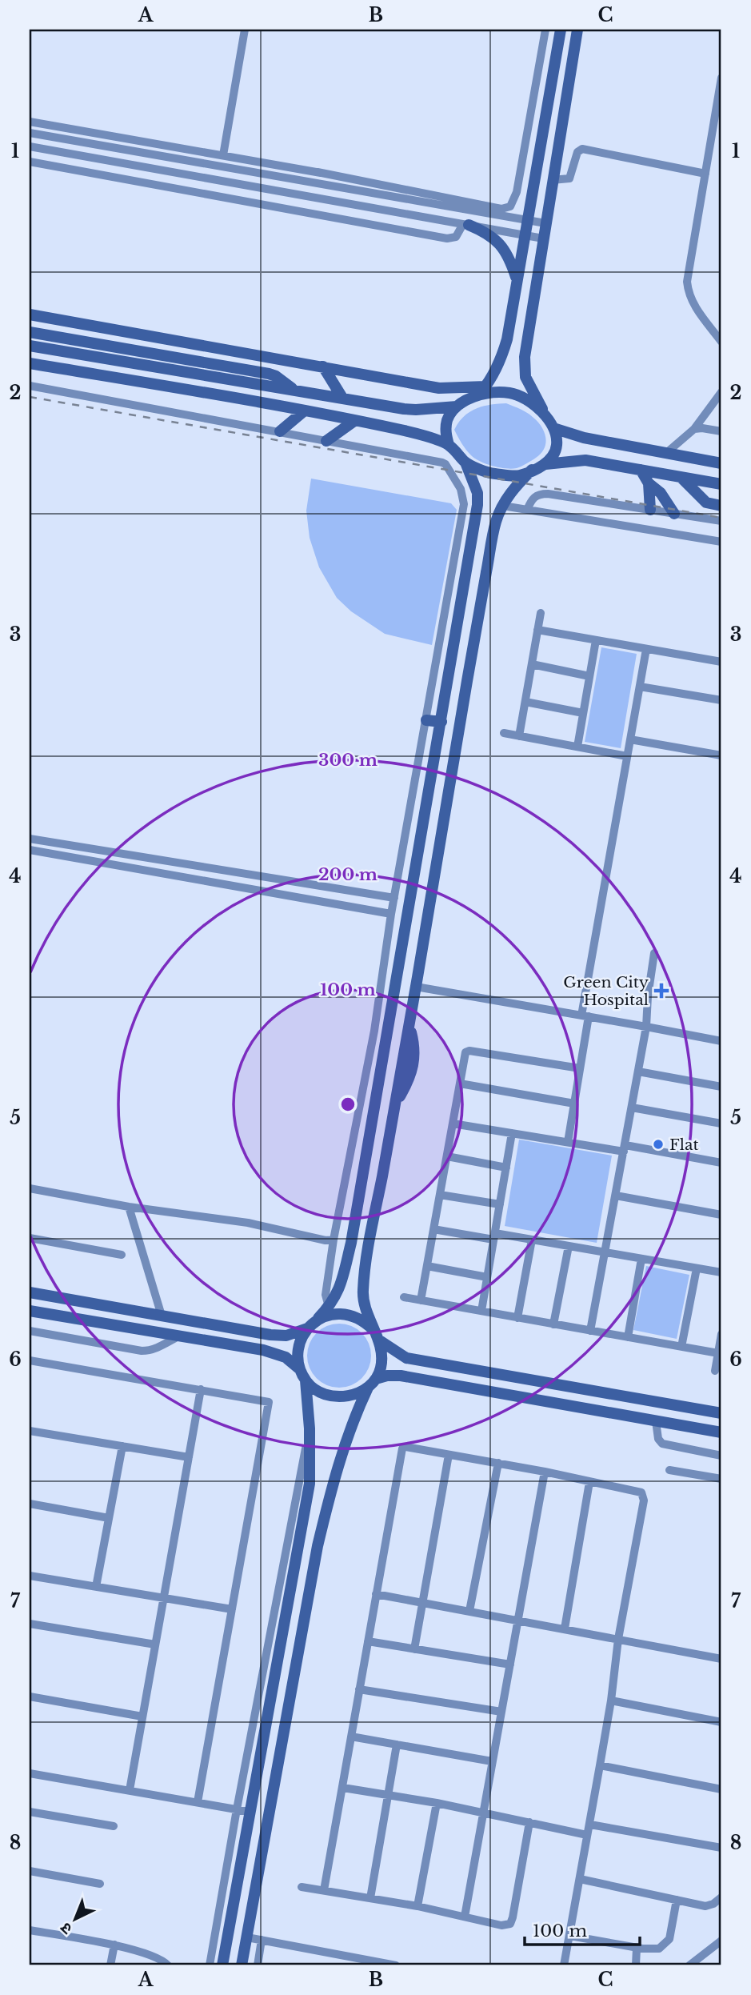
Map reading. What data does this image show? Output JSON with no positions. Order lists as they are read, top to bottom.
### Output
{
  "places": {
    "health": ["Green City Hospital"],
    "other": ["Flat"]
  },
  "scale_bar": "100 m",
  "north": "bottom left",
  "grid": {
    "columns": ["A", "B", "C"],
    "rows": [
      "1",
      "2",
      "3",
      "4",
      "5",
      "6",
      "7",
      "8"
    ]
  },
  "rings": ["300 m", "200 m", "100 m"]
}
